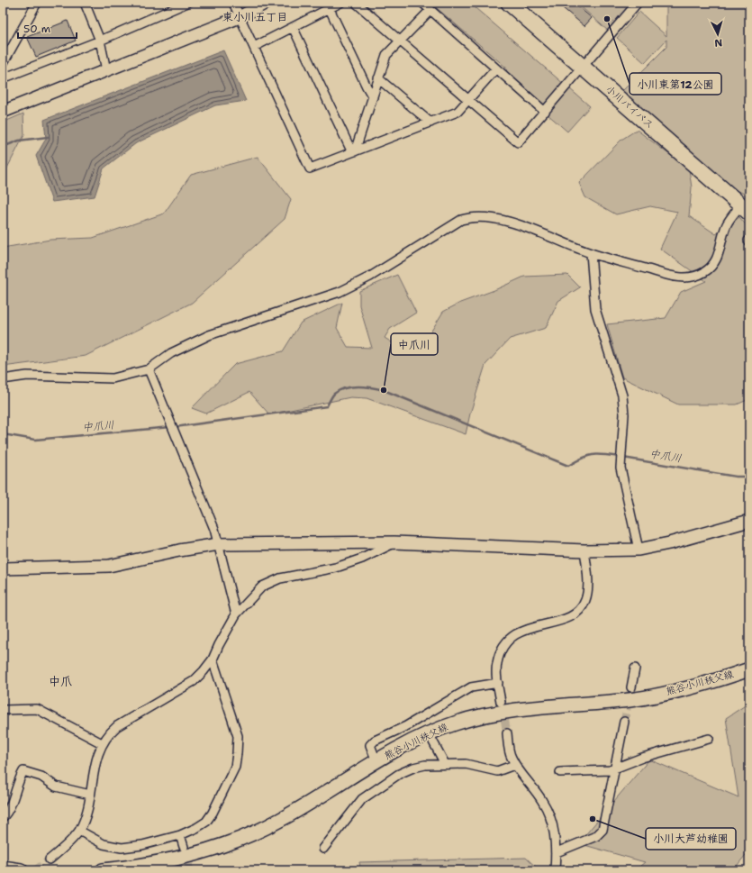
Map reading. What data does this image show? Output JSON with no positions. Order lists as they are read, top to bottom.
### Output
{
  "streets": {
    "highway": ["小川バイパス"],
    "main road": ["熊谷小川秩父線"]
  },
  "districts": ["東小川五丁目", "中爪"],
  "water": ["中爪川"],
  "places": ["小川東第12公園", "中爪川", "小川大芦幼稚園"],
  "scale_bar": "50 m",
  "north": "bottom"
}
